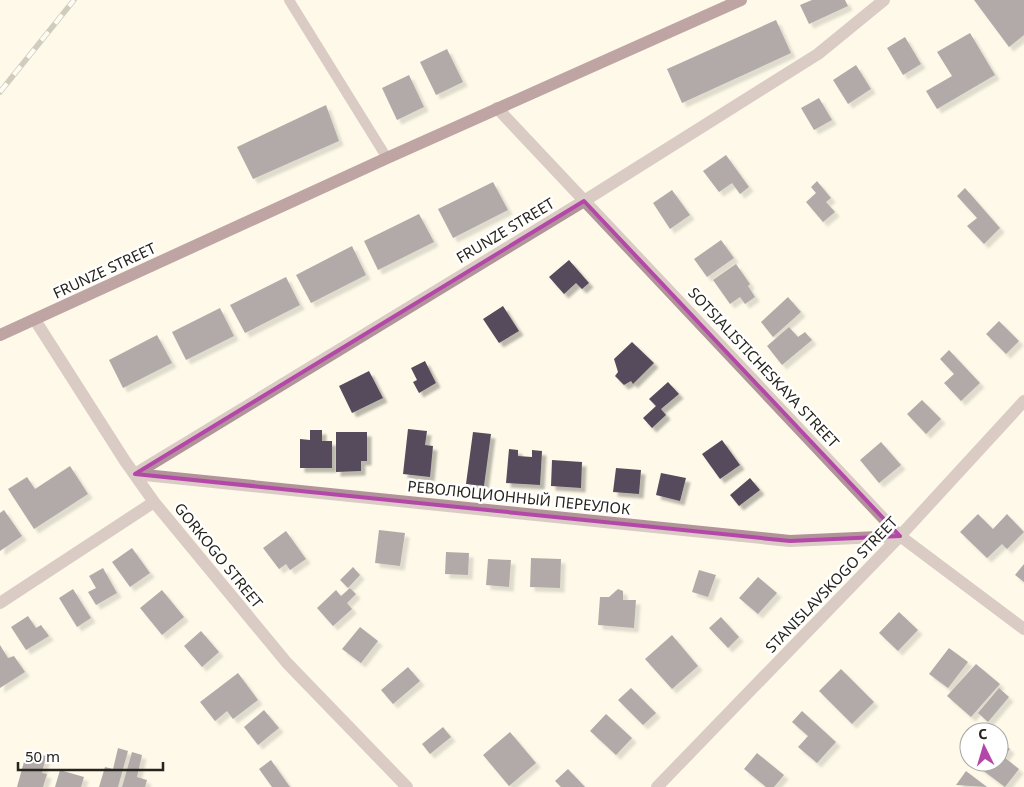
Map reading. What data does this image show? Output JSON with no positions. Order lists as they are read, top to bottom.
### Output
{
  "streets": {
    "main road": ["FRUNZE STREET"],
    "street": [
      "SOTSIALISTICHESKAYA STREET",
      "РЕВОЛЮЦИОННЫЙ ПЕРЕУЛОК",
      "GORKOGO STREET",
      "STANISLAVSKOGO STREET"
    ]
  },
  "crossings": [
    ["FRUNZE STREET", "SOTSIALISTICHESKAYA STREET"],
    ["FRUNZE STREET", "РЕВОЛЮЦИОННЫЙ ПЕРЕУЛОК"],
    ["FRUNZE STREET", "GORKOGO STREET"],
    ["SOTSIALISTICHESKAYA STREET", "РЕВОЛЮЦИОННЫЙ ПЕРЕУЛОК"],
    ["SOTSIALISTICHESKAYA STREET", "STANISLAVSKOGO STREET"],
    ["РЕВОЛЮЦИОННЫЙ ПЕРЕУЛОК", "GORKOGO STREET"],
    ["РЕВОЛЮЦИОННЫЙ ПЕРЕУЛОК", "STANISLAVSKOGO STREET"]
  ],
  "scale_bar": "50 m",
  "north": "top"
}
